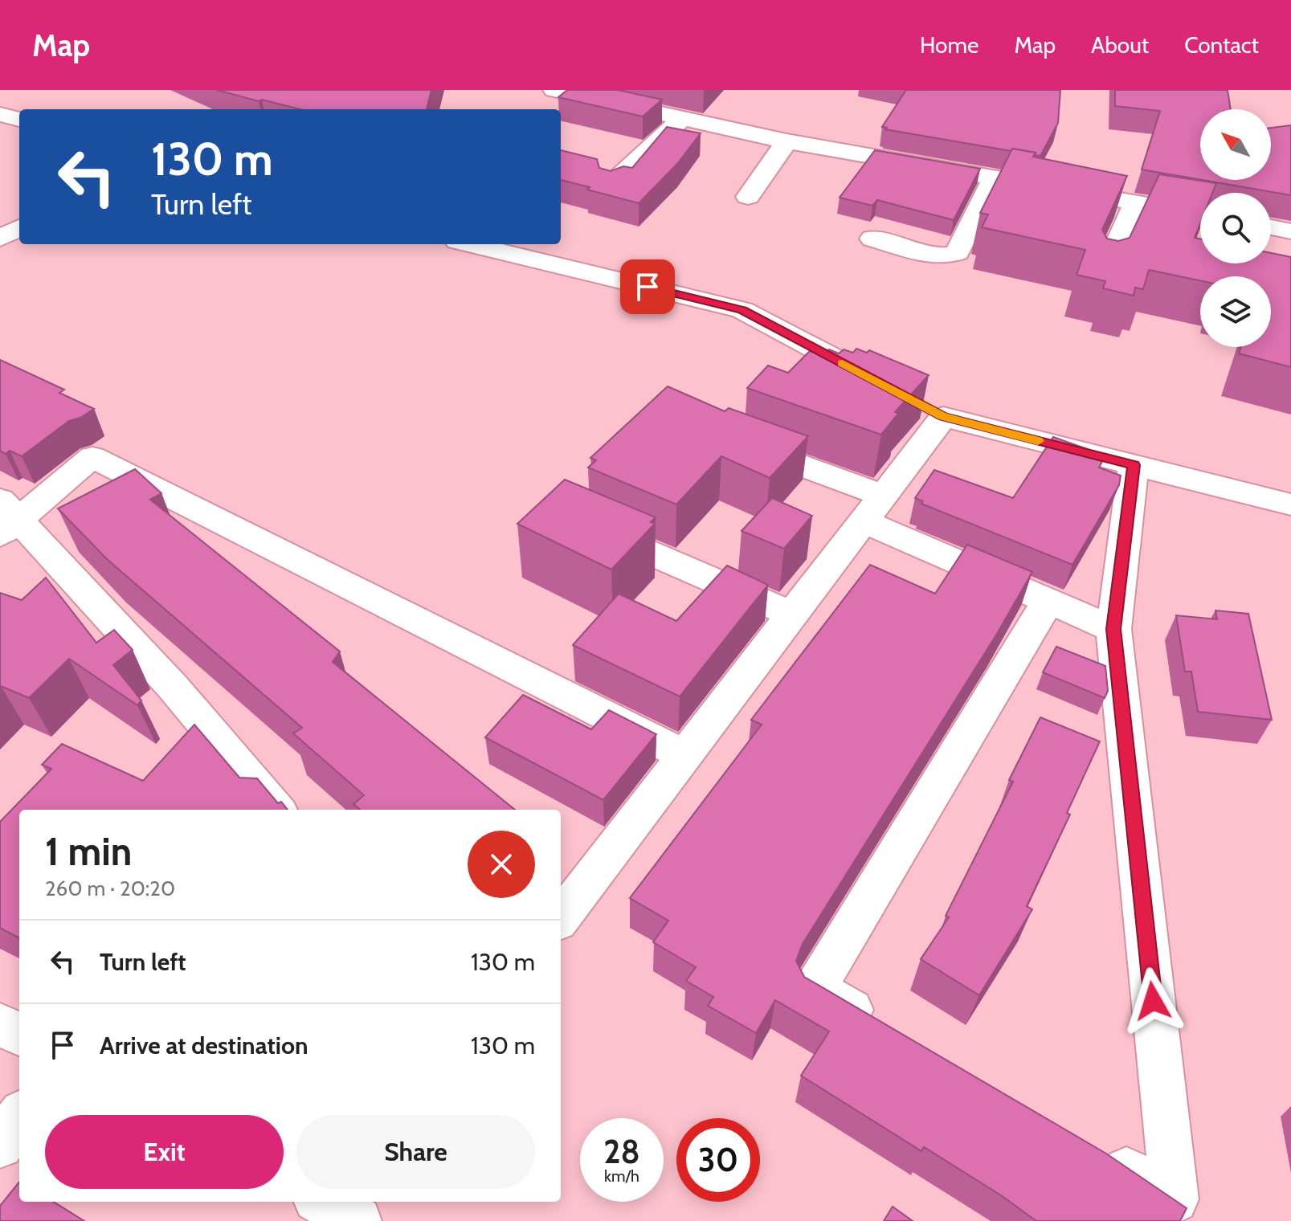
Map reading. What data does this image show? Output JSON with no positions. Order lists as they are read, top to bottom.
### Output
{
  "north": "top left",
  "page": {
    "header": "Map",
    "nav": [
      "Home",
      "Map",
      "About",
      "Contact"
    ],
    "turn": ["130 m", "Turn left"],
    "heading": ["1 min", "260 m · 20:20"],
    "list": [
      {
        "name": "Turn left",
        "value": "130 m"
      },
      {
        "name": "Arrive at destination",
        "value": "130 m"
      }
    ],
    "buttons": ["Exit", "Share"],
    "speed": "28 km/h",
    "limit": "30"
  }
}
